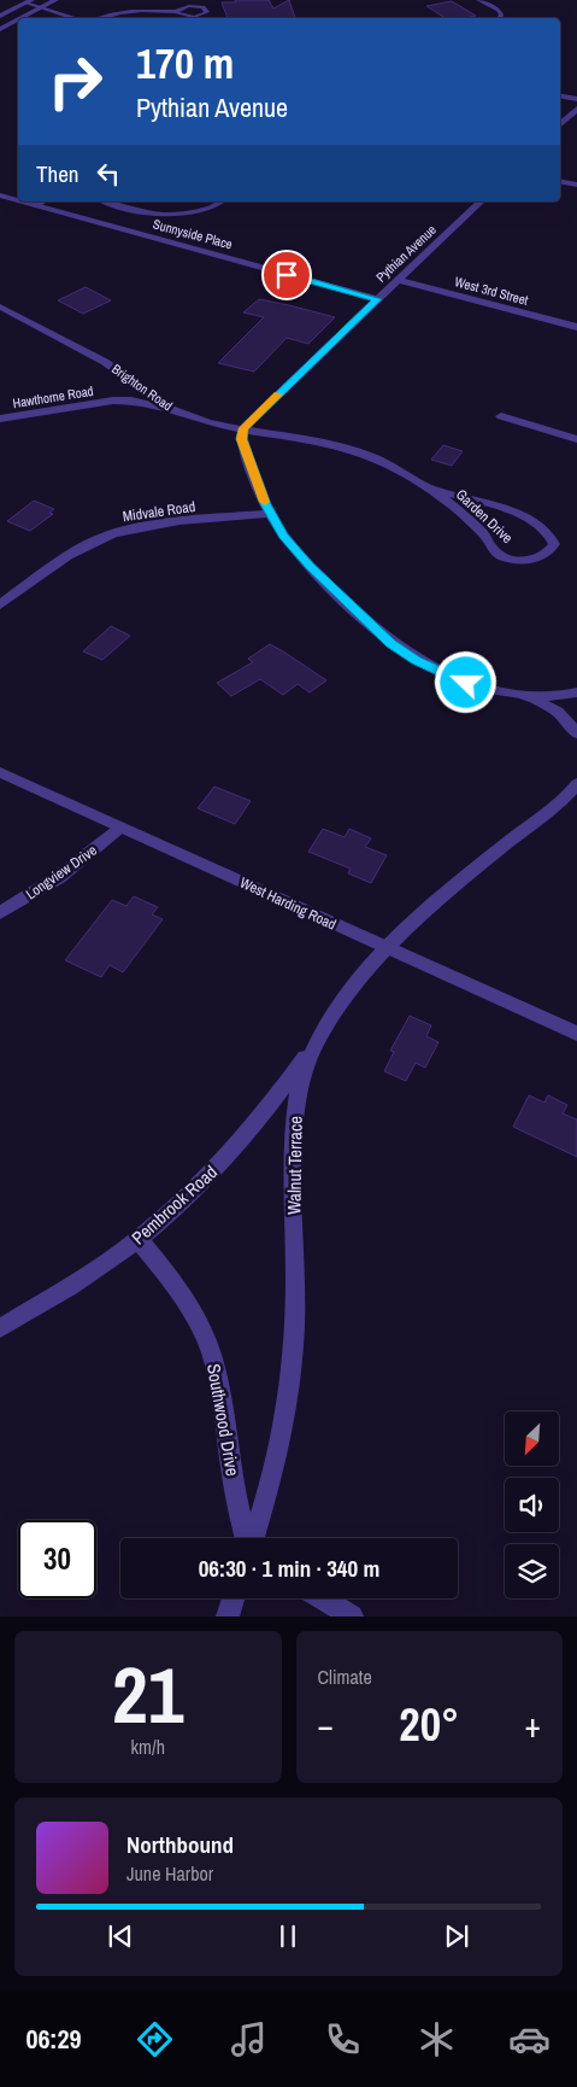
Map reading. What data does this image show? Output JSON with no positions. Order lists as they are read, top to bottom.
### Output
{
  "streets": {
    "street": [
      "Sunnyside Place",
      "Pythian Avenue",
      "West 3rd Street",
      "Brighton Road",
      "Hawthorne Road",
      "Midvale Road",
      "Garden Drive",
      "Longview Drive",
      "West Harding Road",
      "Walnut Terrace",
      "Pembrook Road",
      "Southwood Drive"
    ]
  },
  "crossings": [
    ["Sunnyside Place", "Pythian Avenue"],
    ["Pythian Avenue", "West 3rd Street"],
    ["Pythian Avenue", "Brighton Road"],
    ["Pythian Avenue", "Garden Drive"],
    ["Brighton Road", "Hawthorne Road"],
    ["Brighton Road", "Garden Drive"],
    ["Longview Drive", "West Harding Road"],
    ["West Harding Road", "Walnut Terrace"],
    ["Walnut Terrace", "Pembrook Road"],
    ["Pembrook Road", "Southwood Drive"]
  ],
  "north": "bottom left",
  "page": {
    "turn": ["170 m", "Pythian Avenue"],
    "then": "Then",
    "limit": "30",
    "trip": "06:30 · 1 min · 340 m",
    "tile": [
      ["21", "km/h"],
      "Climate"
    ],
    "heat": ["−", "20°", "+"],
    "song": ["Northbound", "June Harbor"],
    "tabs": "06:29"
  }
}
